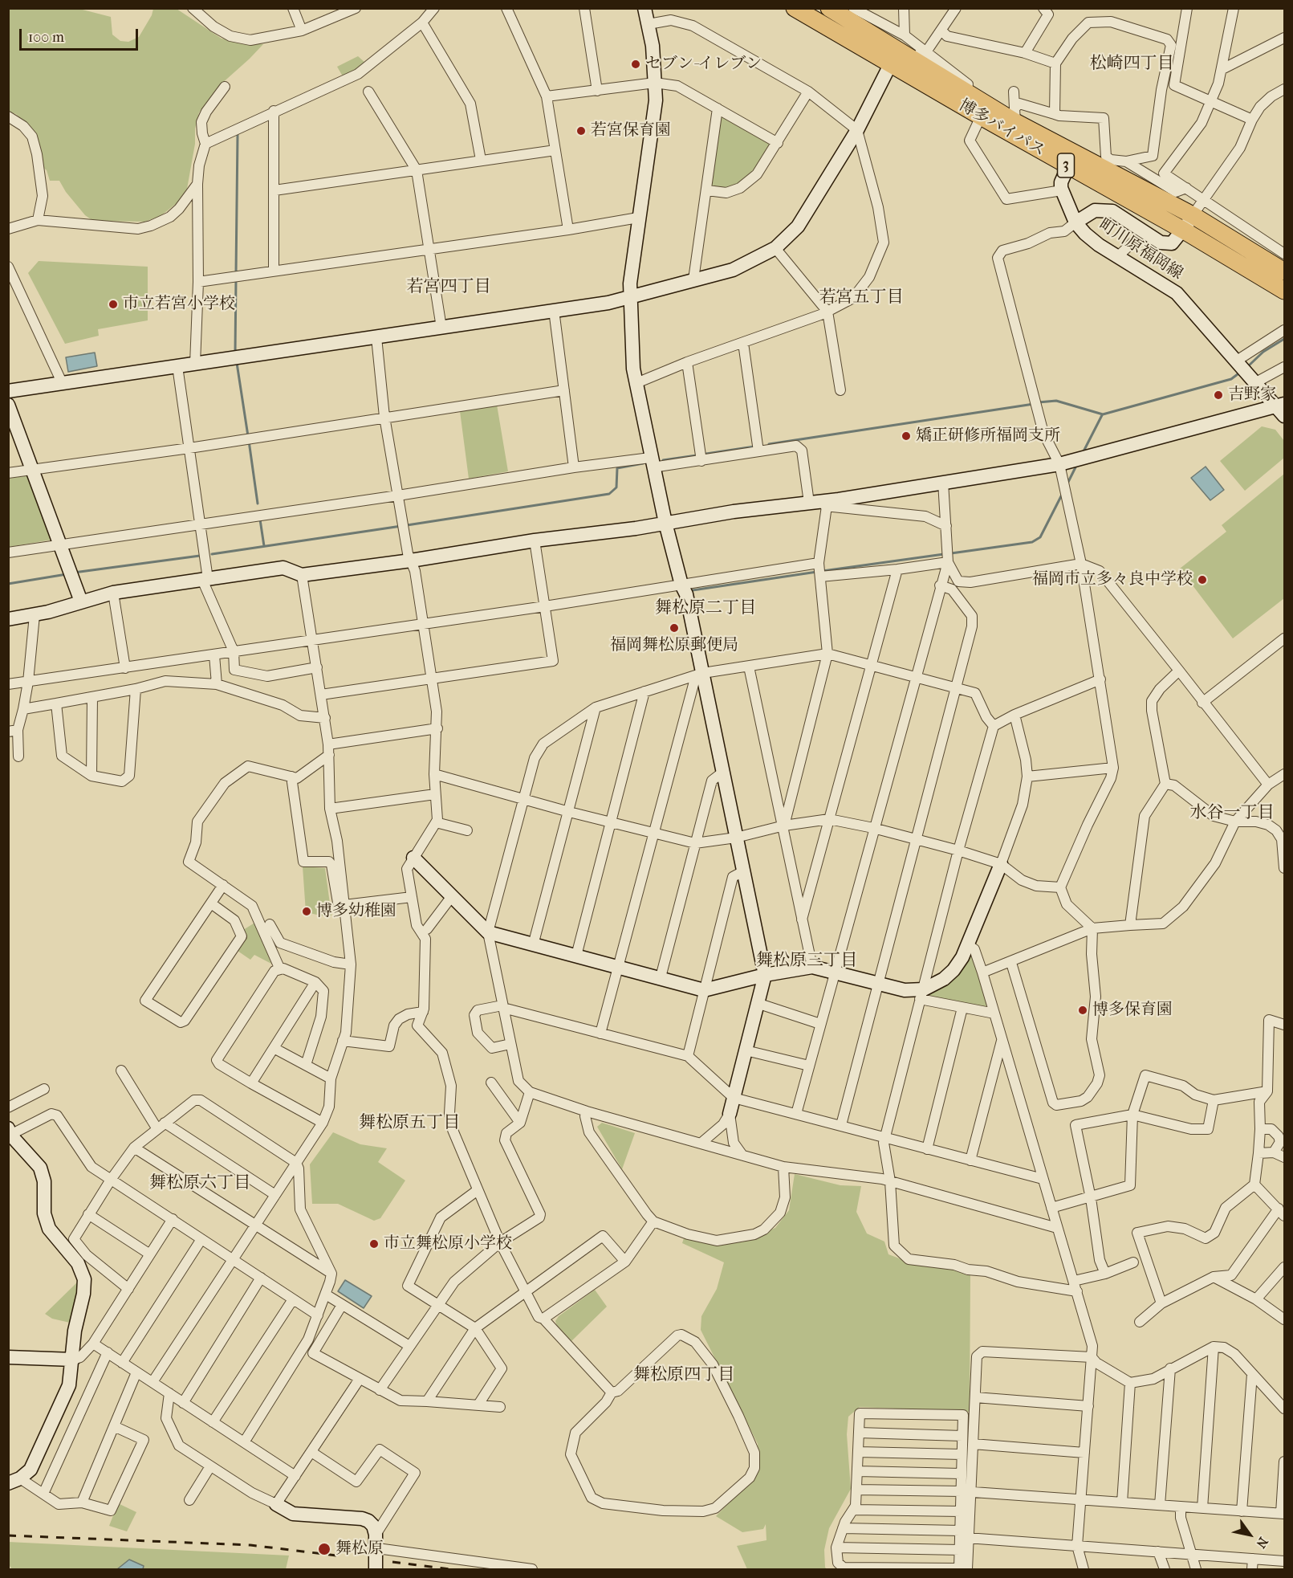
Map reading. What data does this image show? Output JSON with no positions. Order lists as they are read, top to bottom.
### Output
{
  "streets": {
    "highway": ["博多バイパス", "3"],
    "street": ["町川原福岡線"]
  },
  "districts": [
    "松崎四丁目",
    "若宮四丁目",
    "若宮五丁目",
    "舞松原二丁目",
    "水谷一丁目",
    "舞松原三丁目",
    "舞松原五丁目",
    "舞松原六丁目",
    "舞松原四丁目"
  ],
  "places": [
    "セブン-イレブン",
    "若宮保育園",
    "市立若宮小学校",
    "吉野家",
    "矯正研修所福岡支所",
    "福岡市立多々良中学校",
    "福岡舞松原郵便局",
    "博多幼稚園",
    "博多保育園",
    "市立舞松原小学校",
    "舞松原"
  ],
  "scale_bar": "100 m",
  "north": "bottom right"
}
